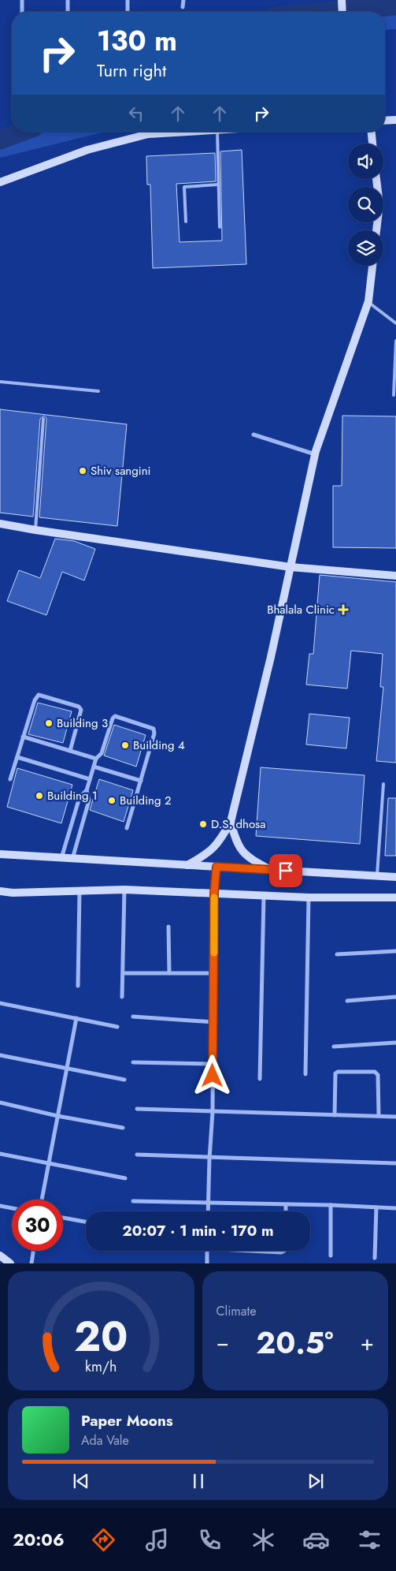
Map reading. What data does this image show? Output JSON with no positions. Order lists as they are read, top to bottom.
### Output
{
  "places": {
    "other": [
      "Shiv sangini",
      "Building 3",
      "Building 4",
      "Building 1",
      "Building 2",
      "D.S. dhosa"
    ],
    "health": ["Bhalala Clinic"]
  },
  "page": {
    "turn": ["130 m", "Turn right"],
    "limit": "30",
    "trip": "20:07 · 1 min · 170 m",
    "tile": "Climate",
    "heat": ["−", "20.5°", "+"],
    "song": ["Paper Moons", "Ada Vale"],
    "tabs": "20:06",
    "gauge": ["20", "km/h"]
  }
}
